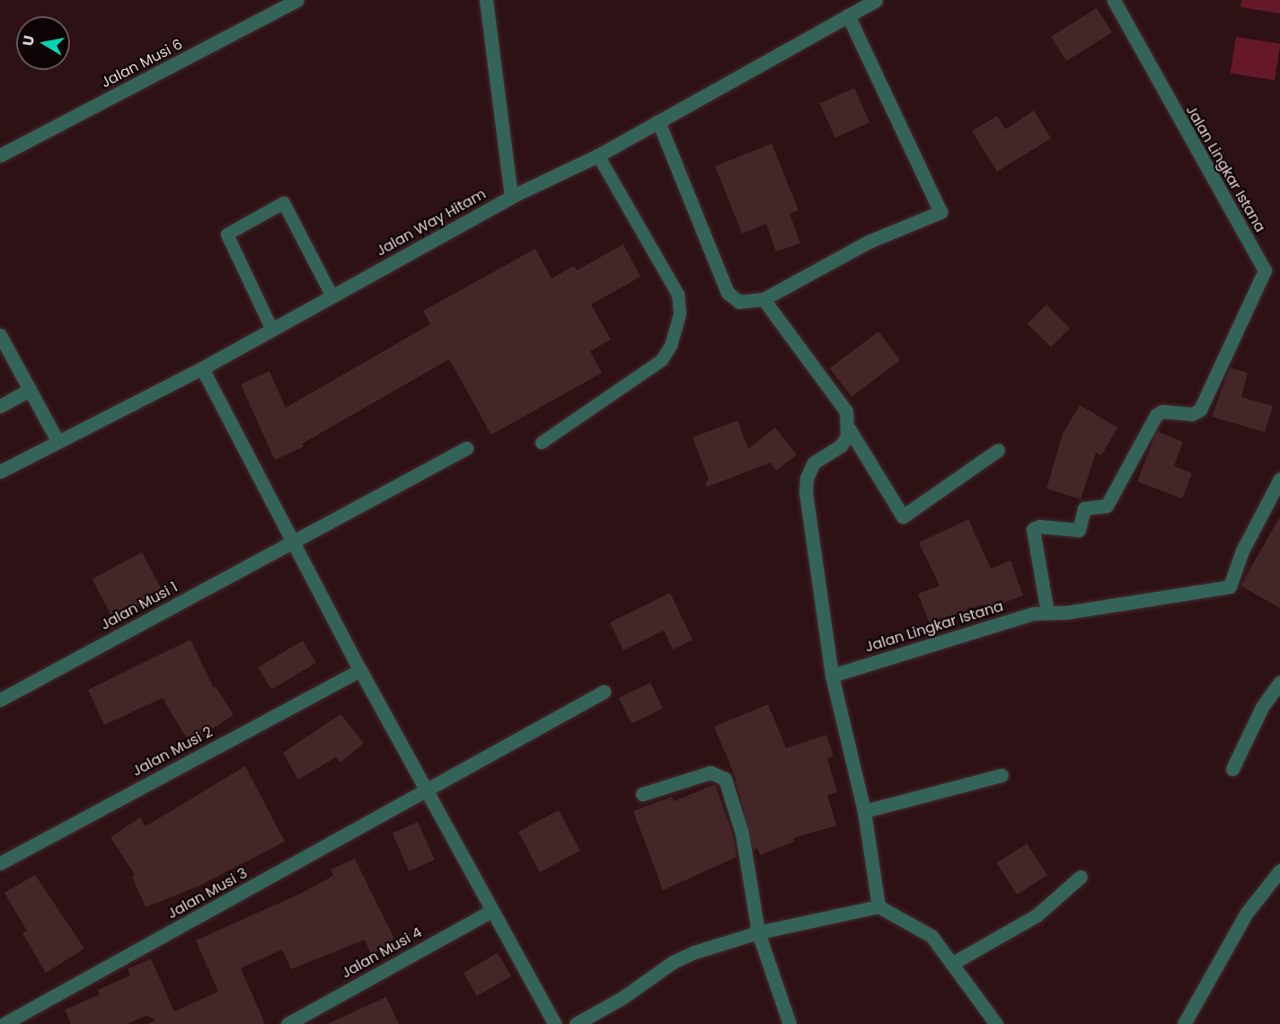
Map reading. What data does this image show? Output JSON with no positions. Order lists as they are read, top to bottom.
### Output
{
  "streets": {
    "street": [
      "Jalan Musi 6",
      "Jalan Lingkar Istana",
      "Jalan Way Hitam",
      "Jalan Musi 1",
      "Jalan Musi 2",
      "Jalan Musi 3",
      "Jalan Musi 4"
    ]
  },
  "north": "left"
}
